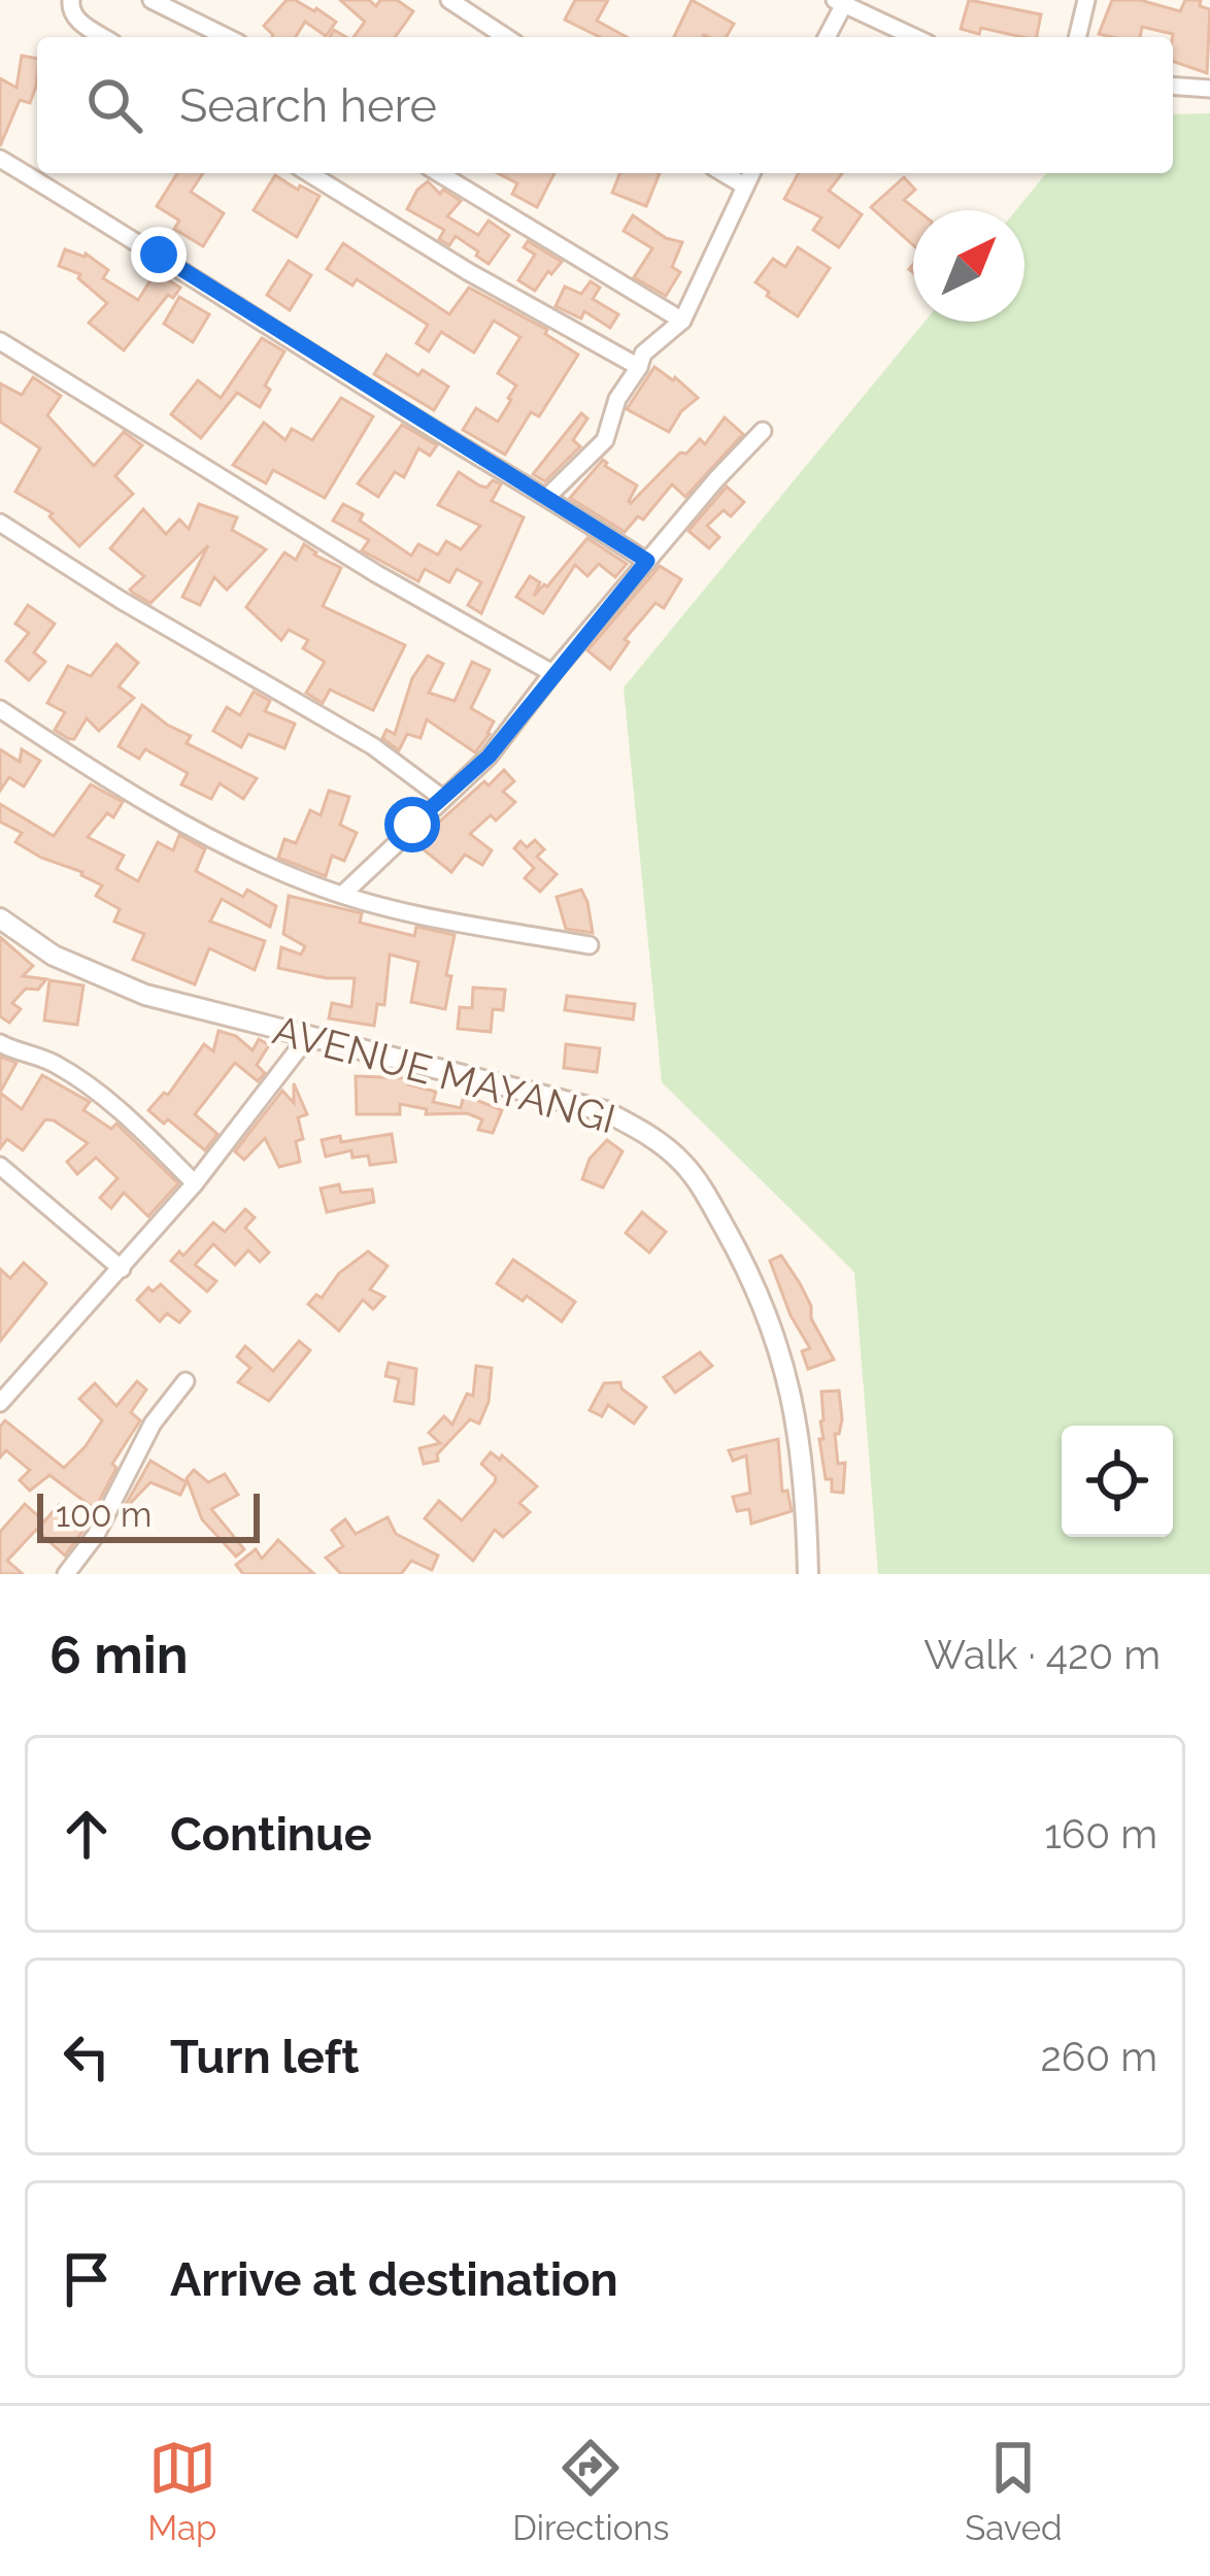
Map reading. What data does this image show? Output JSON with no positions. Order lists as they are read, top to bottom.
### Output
{
  "streets": {
    "street": ["AVENUE MAYANGI"]
  },
  "scale_bar": "100 m",
  "north": "top right",
  "page": {
    "search": "Search here",
    "scale": "100 m",
    "heading": ["6 min", "Walk · 420 m"],
    "list": [
      ["Continue", "160 m"],
      ["Turn left", "260 m"],
      "Arrive at destination"
    ],
    "nav": ["Map", "Directions", "Saved"]
  }
}
